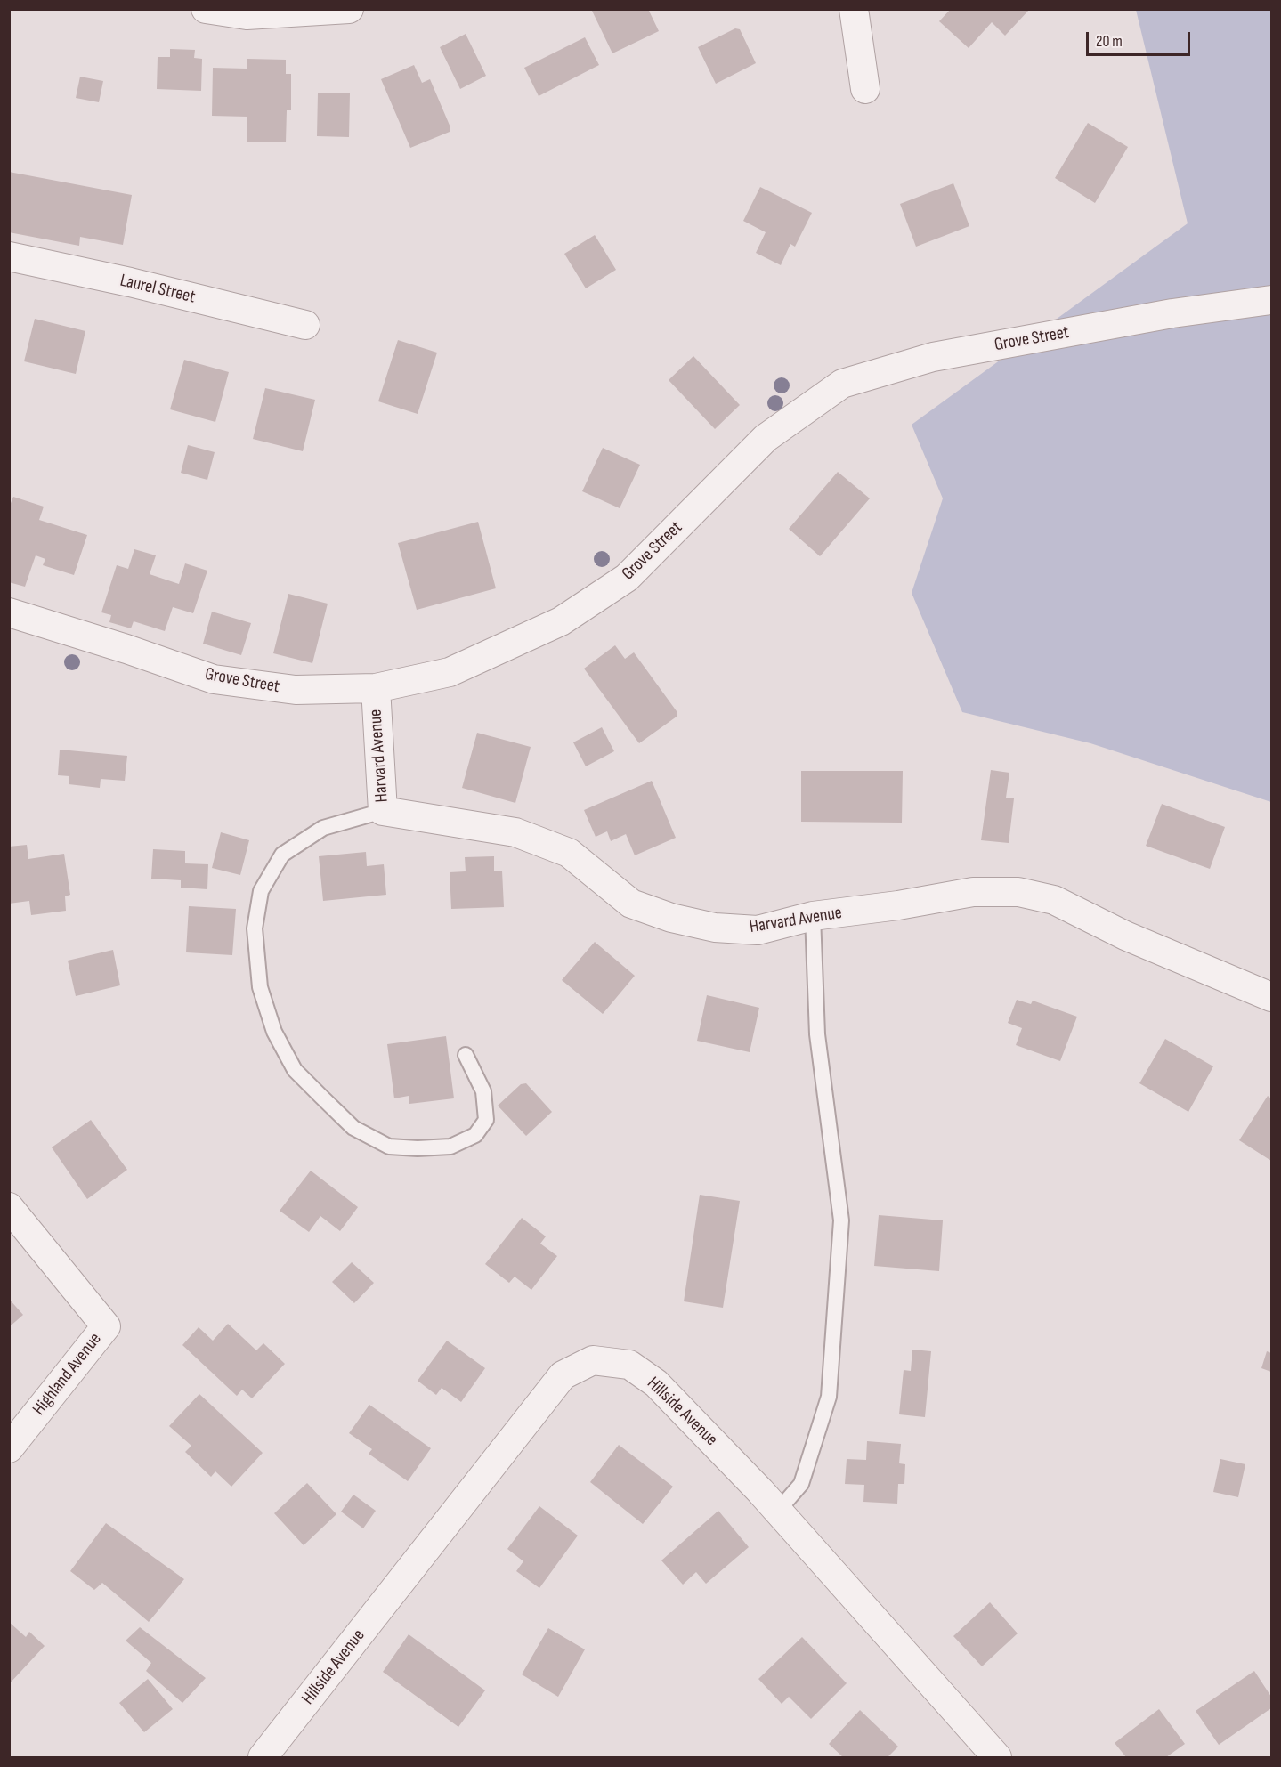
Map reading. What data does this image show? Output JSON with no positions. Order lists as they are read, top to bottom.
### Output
{
  "streets": {
    "street": [
      "Laurel Street",
      "Grove Street",
      "Harvard Avenue",
      "Highland Avenue",
      "Hillside Avenue"
    ]
  },
  "crossings": [
    ["Grove Street", "Harvard Avenue"]
  ],
  "scale_bar": "20 m"
}
